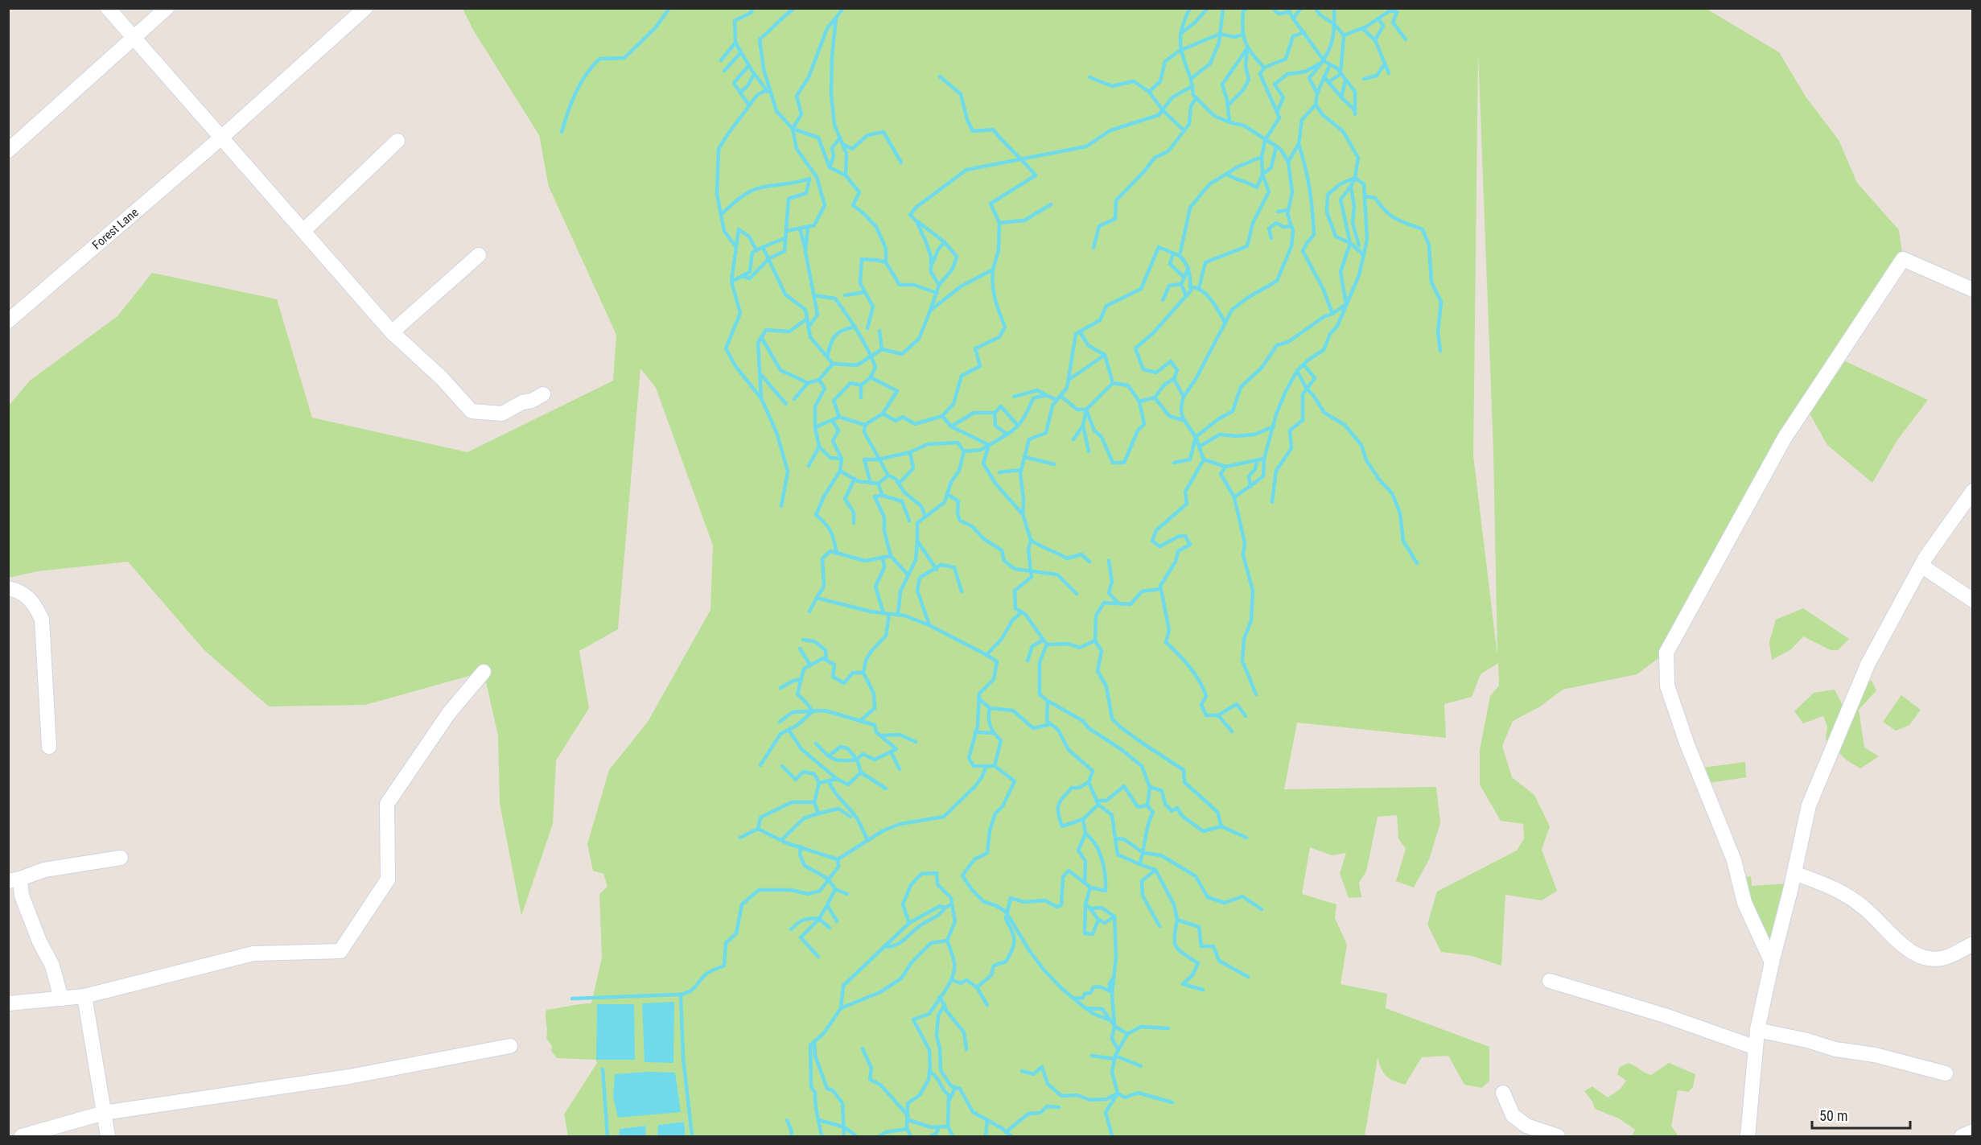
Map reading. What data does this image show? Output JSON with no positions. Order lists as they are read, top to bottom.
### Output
{
  "streets": {
    "street": ["Forest Lane"]
  },
  "scale_bar": "50 m"
}
